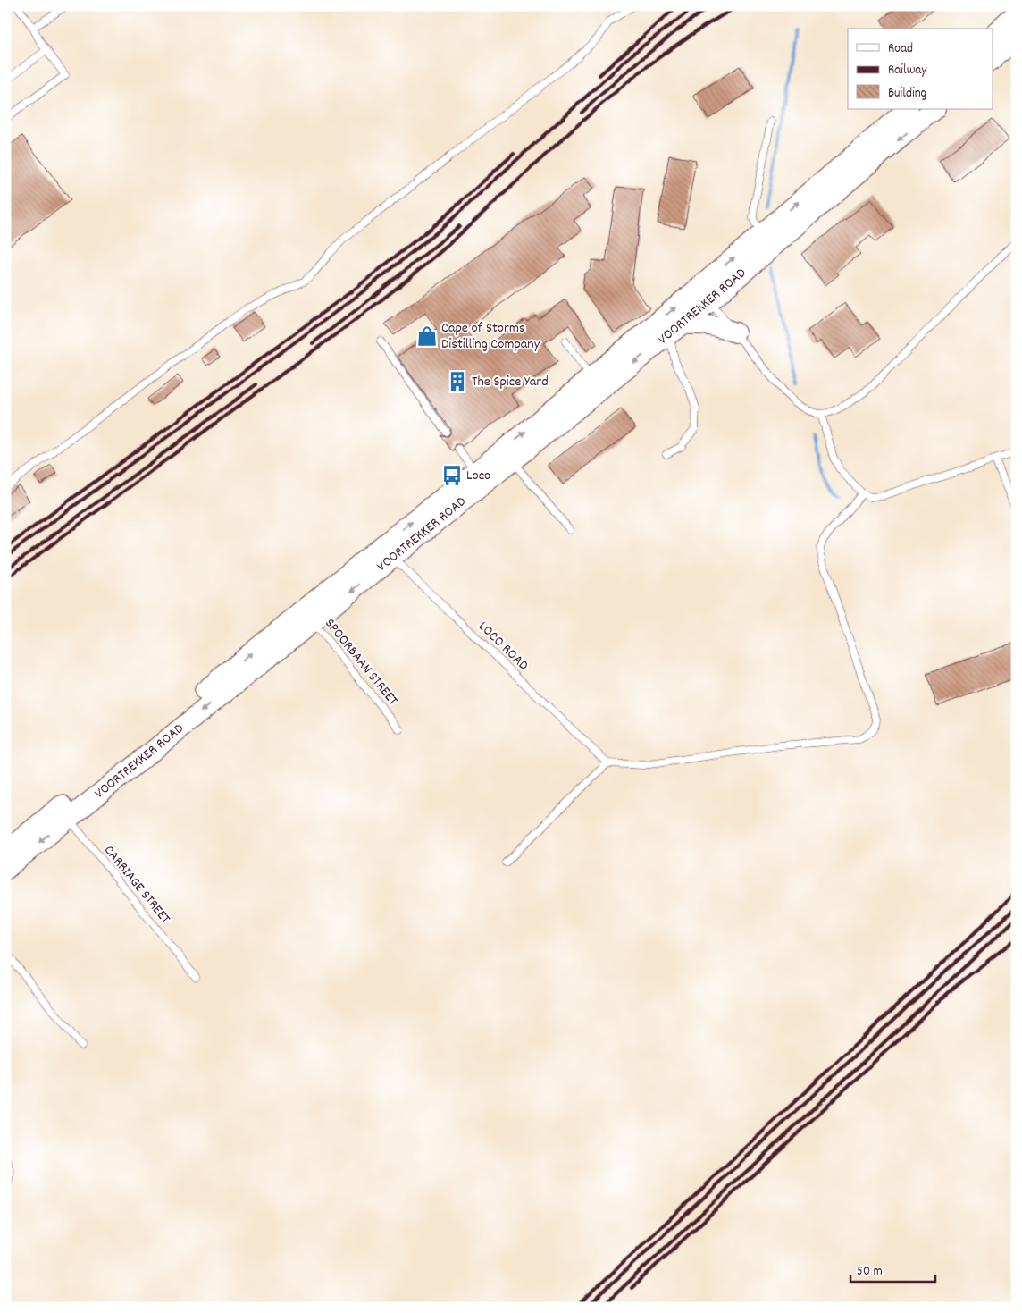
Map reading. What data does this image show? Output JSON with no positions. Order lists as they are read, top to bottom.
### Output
{
  "streets": {
    "main road": ["VOORTREKKER ROAD"],
    "lane": ["LOCO ROAD", "SPOORBAAN STREET", "CARRIAGE STREET"]
  },
  "crossings": [
    ["VOORTREKKER ROAD", "LOCO ROAD"],
    ["VOORTREKKER ROAD", "SPOORBAAN STREET"],
    ["VOORTREKKER ROAD", "CARRIAGE STREET"]
  ],
  "places": {
    "shop": ["Cape of Storms Distilling Company"],
    "building": ["The Spice Yard"],
    "bus stop": ["Loco"]
  },
  "legend": ["Road", "Railway", "Building"],
  "scale_bar": "50 m"
}
